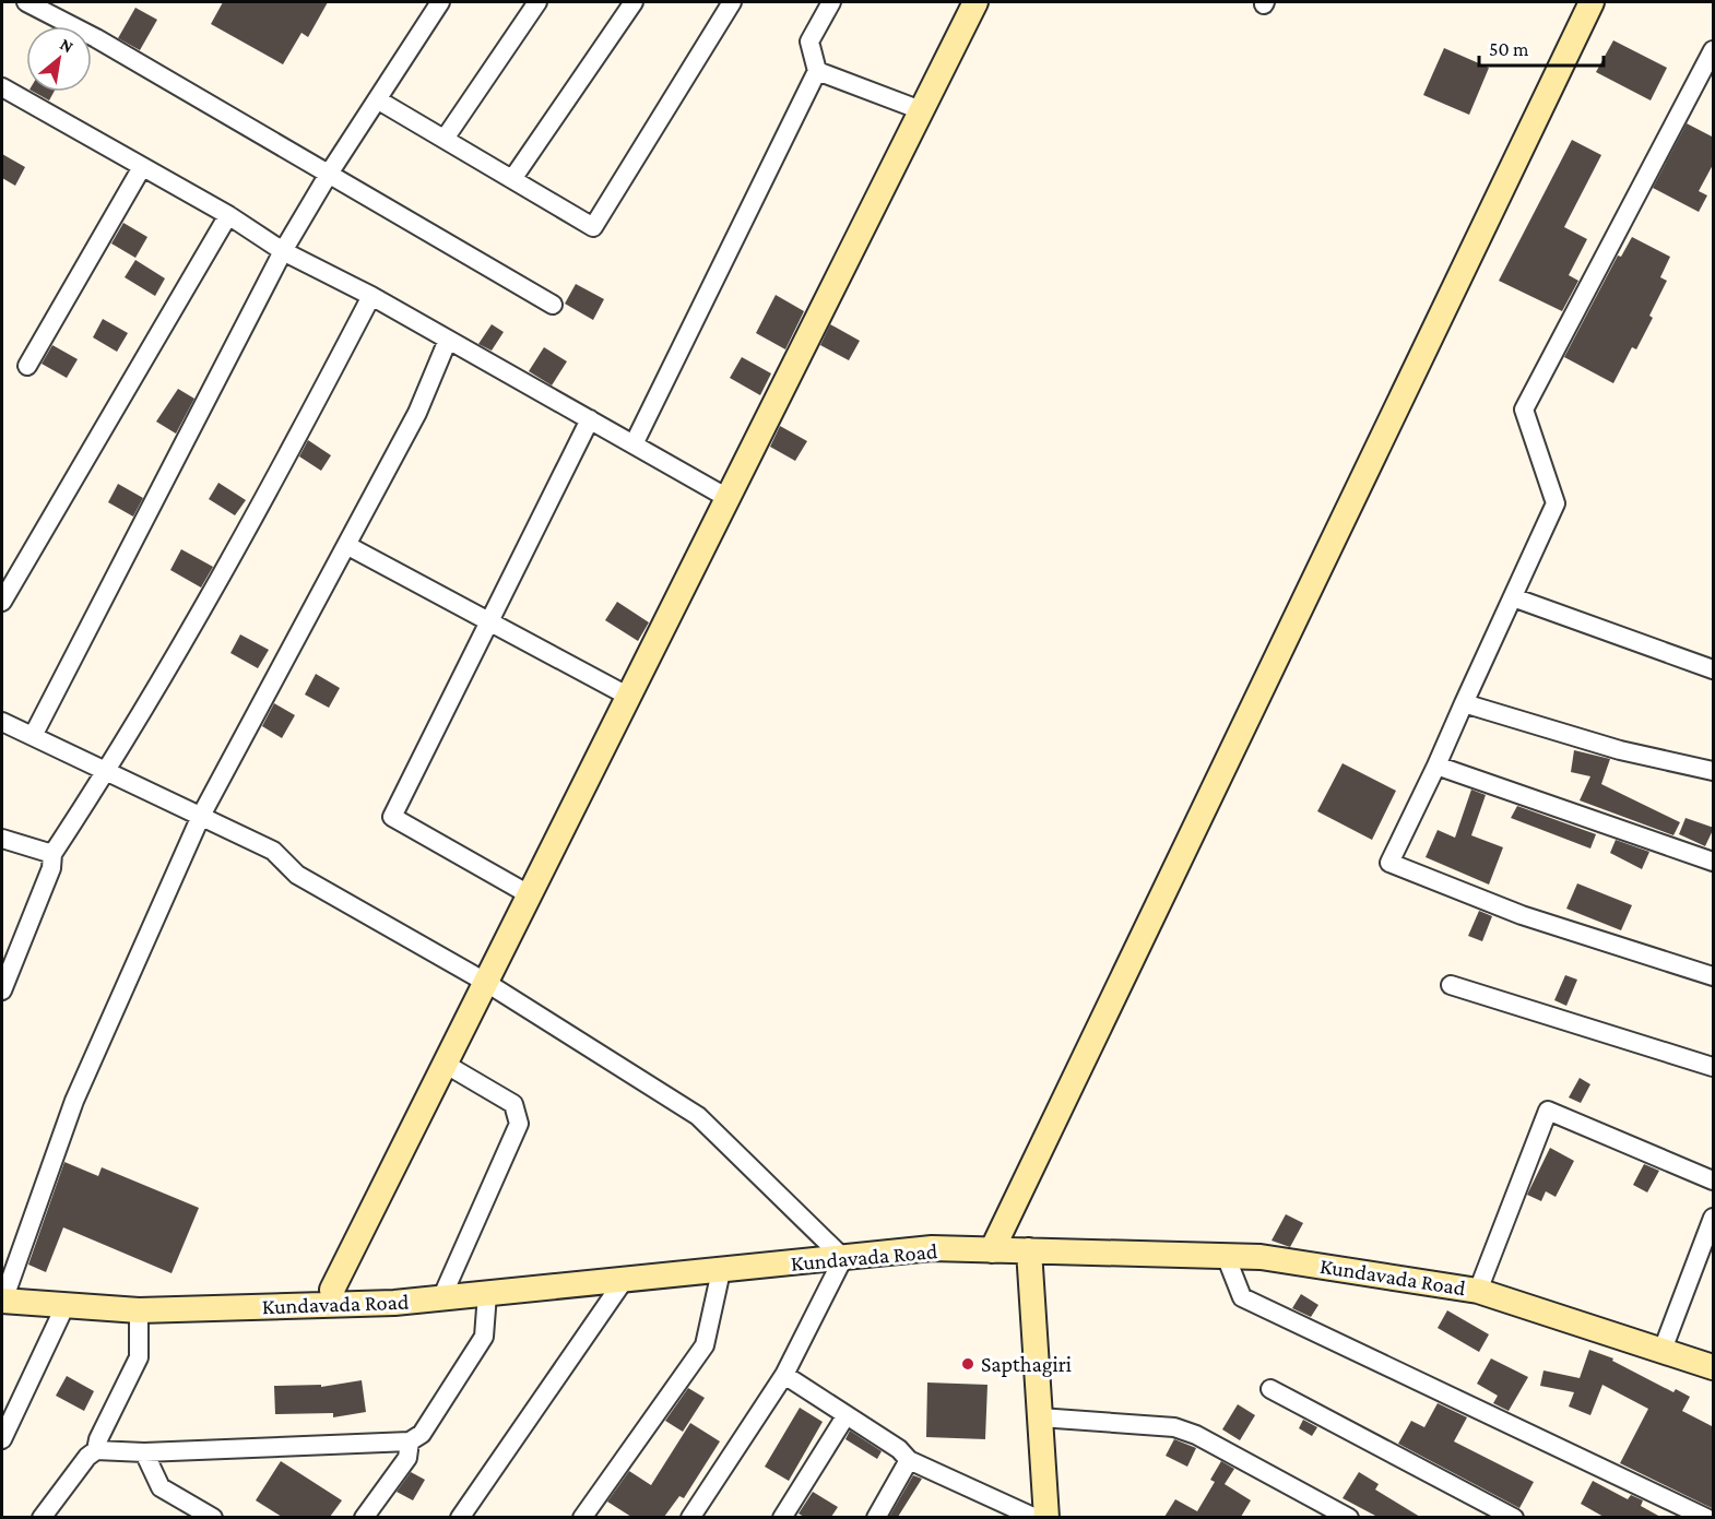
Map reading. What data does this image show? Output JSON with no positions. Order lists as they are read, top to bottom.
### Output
{
  "streets": {
    "street": ["Kundavada Road"]
  },
  "places": ["Sapthagiri"],
  "scale_bar": "50 m",
  "north": "top right"
}
